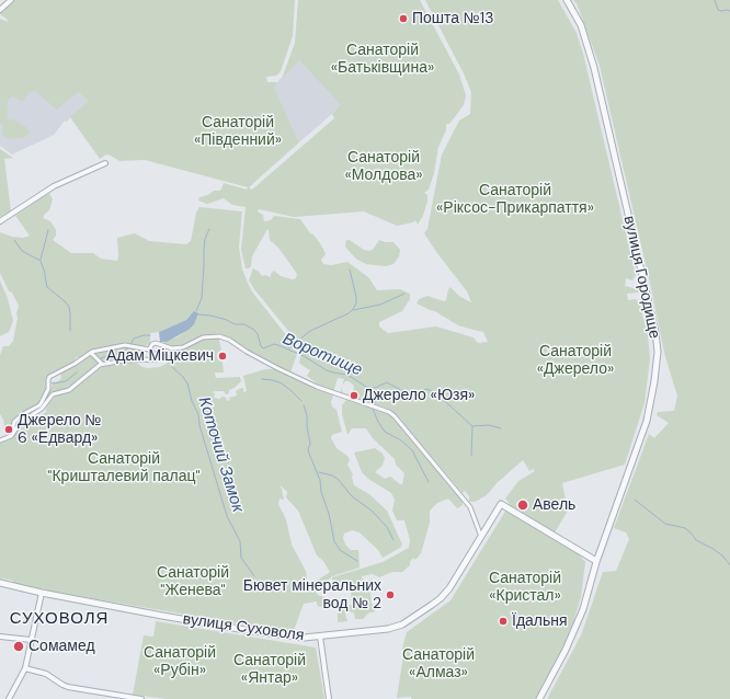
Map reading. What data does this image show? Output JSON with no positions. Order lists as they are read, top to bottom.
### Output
{
  "streets": {
    "street": ["вулиця Городище", "вулиця Суховоля"]
  },
  "crossings": [
    ["вулиця Городище", "вулиця Суховоля"]
  ],
  "districts": ["СУХОВОЛЯ"],
  "water": ["Воротище", "Коточий Замок"],
  "parks": [
    "Санаторій «Батьківщина»",
    "Санаторій «Південний»",
    "Санаторій «Молдова»",
    "Санаторій «Ріксос-Прикарпаття»",
    "Санаторій «Джерело»",
    "Санаторій \"Кришталевий палац\"",
    "Санаторій \"Женева\"",
    "Санаторій «Кристал»",
    "Санаторій «Рубін»",
    "Санаторій «Алмаз»",
    "Санаторій «Янтар»"
  ],
  "places": [
    "Пошта №13",
    "Адам Міцкевич",
    "Джерело «Юзя»",
    "Джерело № 6 «Едвард»",
    "Авель",
    "Бювет мінеральних вод № 2",
    "Їдальня",
    "Сомамед"
  ]
}
